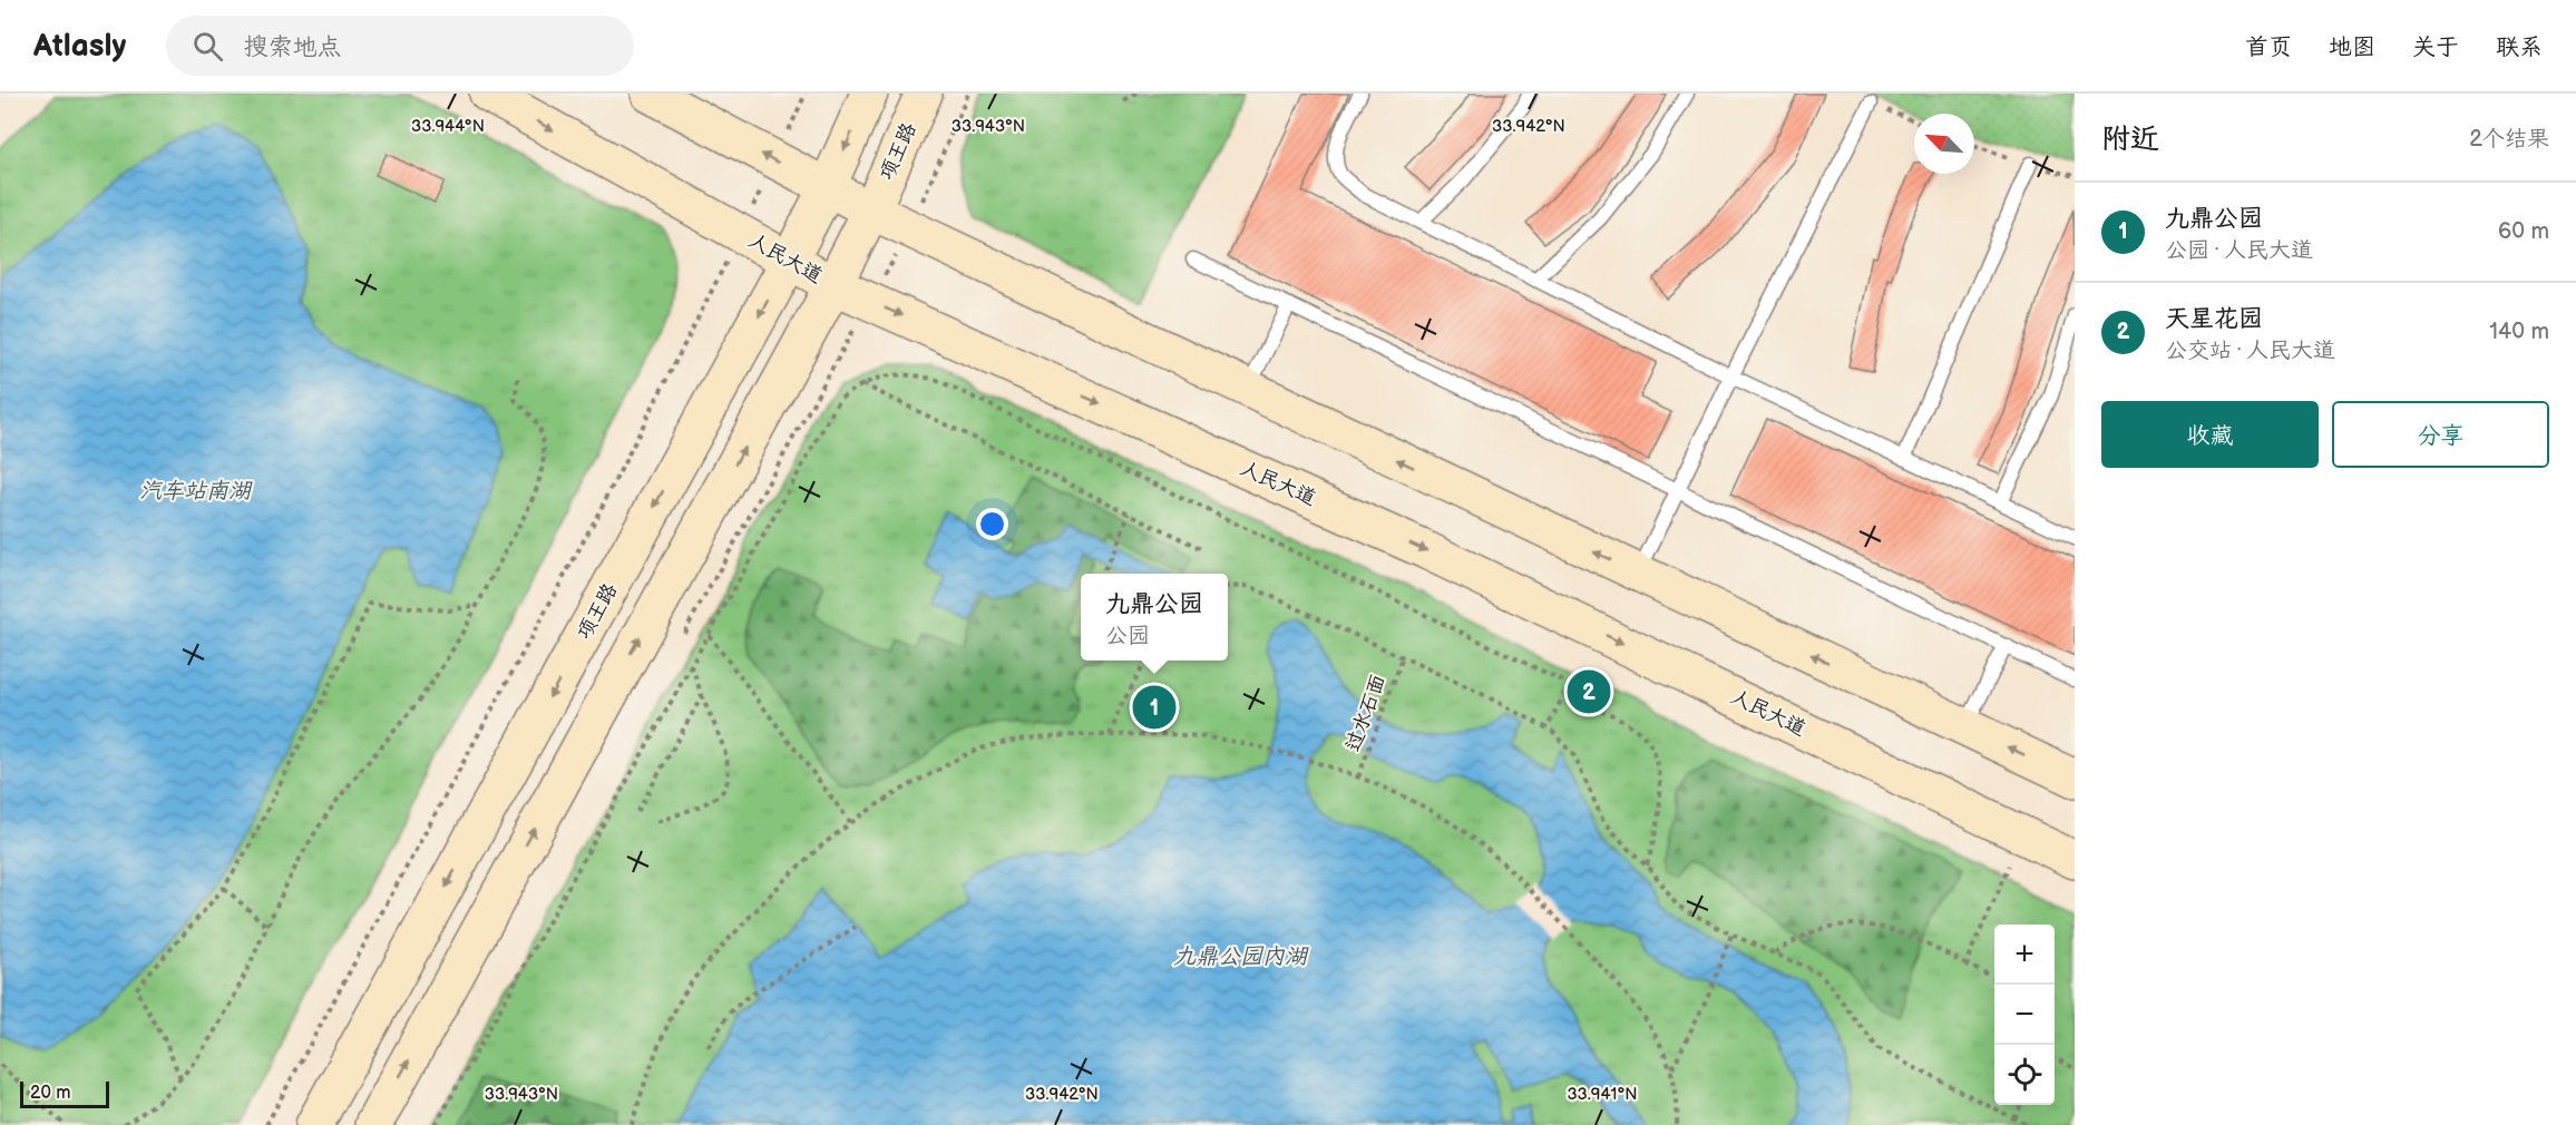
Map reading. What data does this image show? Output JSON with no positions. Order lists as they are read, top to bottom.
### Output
{
  "streets": {
    "main road": ["项王路", "人民大道"],
    "path": ["过水石面"]
  },
  "crossings": [
    ["项王路", "人民大道"]
  ],
  "water": ["汽车站南湖", "九鼎公园内湖"],
  "scale_bar": "20 m",
  "north": "top left",
  "page": {
    "header": "Atlasly",
    "search": "搜索地点",
    "nav": [
      "首页",
      "地图",
      "关于",
      "联系"
    ],
    "heading": ["附近", "2个结果"],
    "list": [
      {
        "mark": "1",
        "name": "九鼎公园",
        "note": "公园 · 人民大道",
        "value": "60 m"
      },
      {
        "mark": "2",
        "name": "天星花园",
        "note": "公交站 · 人民大道",
        "value": "140 m"
      }
    ],
    "buttons": ["收藏", "分享"],
    "popup": ["九鼎公园", "公园"],
    "pins": ["2", "1"],
    "map_buttons": ["+", "−"],
    "scale": "20 m"
  },
  "coordinates": [
    "33.944°N",
    "33.943°N",
    "33.942°N",
    "33.941°N"
  ]
}
